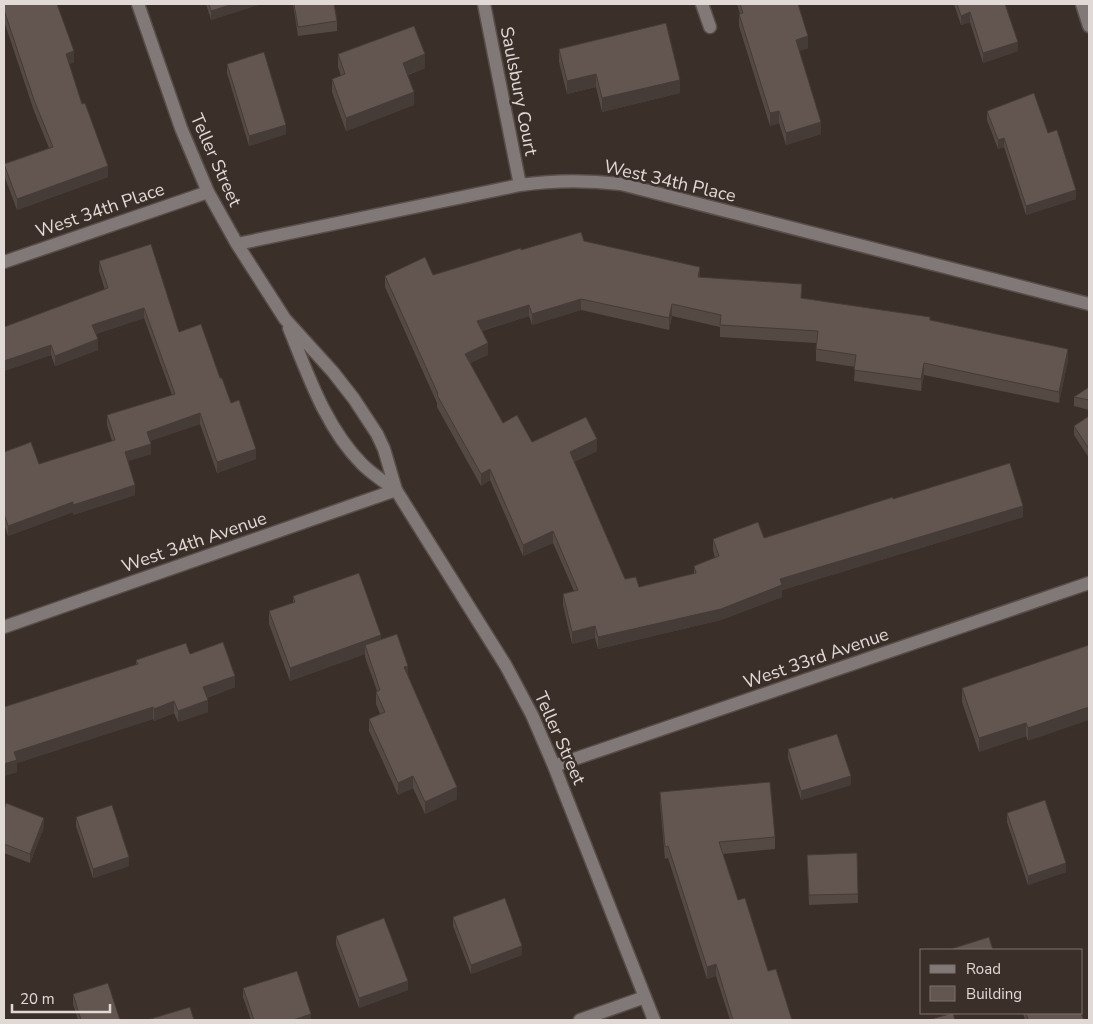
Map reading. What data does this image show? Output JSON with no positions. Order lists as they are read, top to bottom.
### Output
{
  "streets": {
    "street": [
      "Saulsbury Court",
      "Teller Street",
      "West 34th Place",
      "West 34th Avenue",
      "West 33rd Avenue"
    ]
  },
  "crossings": [
    ["Saulsbury Court", "West 34th Place"],
    ["Teller Street", "West 34th Place"],
    ["Teller Street", "West 34th Avenue"],
    ["Teller Street", "West 33rd Avenue"]
  ],
  "legend": ["Road", "Building"],
  "scale_bar": "20 m"
}
